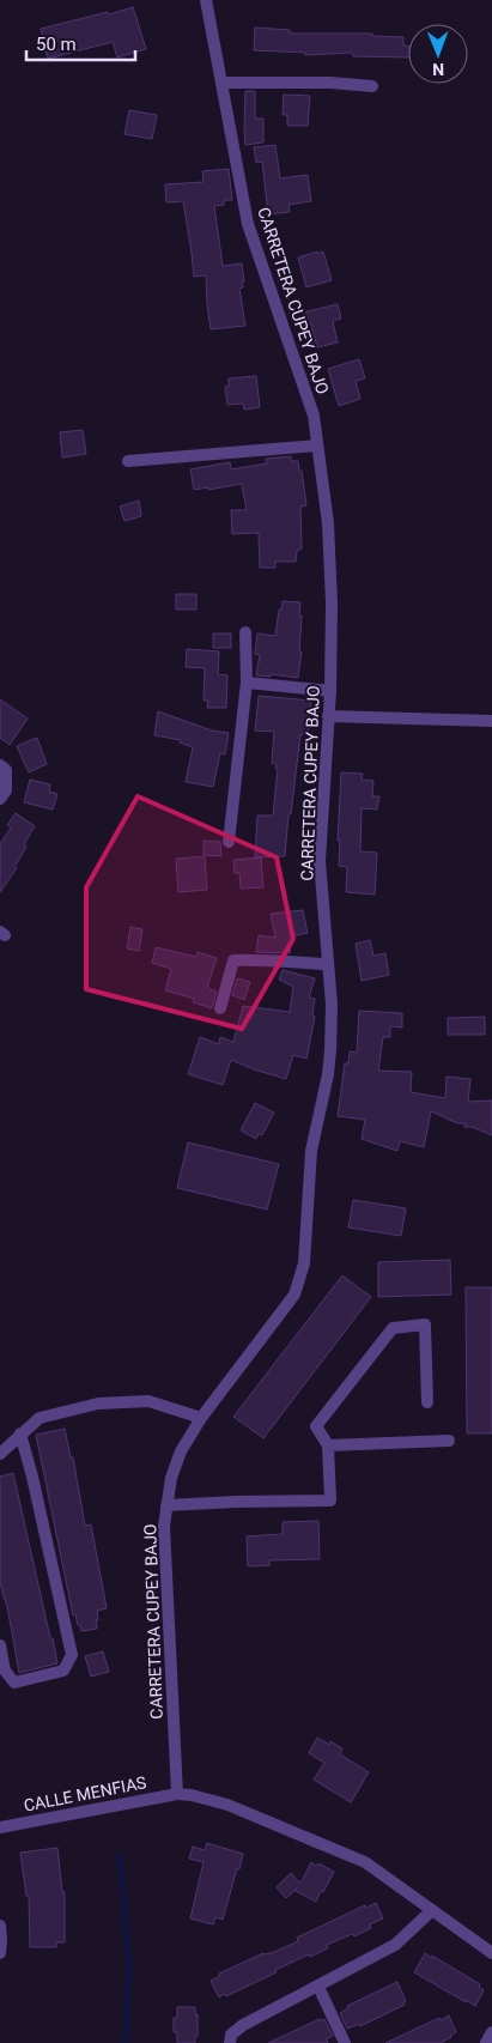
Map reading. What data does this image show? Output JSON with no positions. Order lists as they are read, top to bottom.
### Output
{
  "streets": {
    "street": ["CARRETERA CUPEY BAJO", "CALLE MENFIAS"]
  },
  "crossings": [
    ["CARRETERA CUPEY BAJO", "CALLE MENFIAS"]
  ],
  "scale_bar": "50 m",
  "north": "bottom"
}
